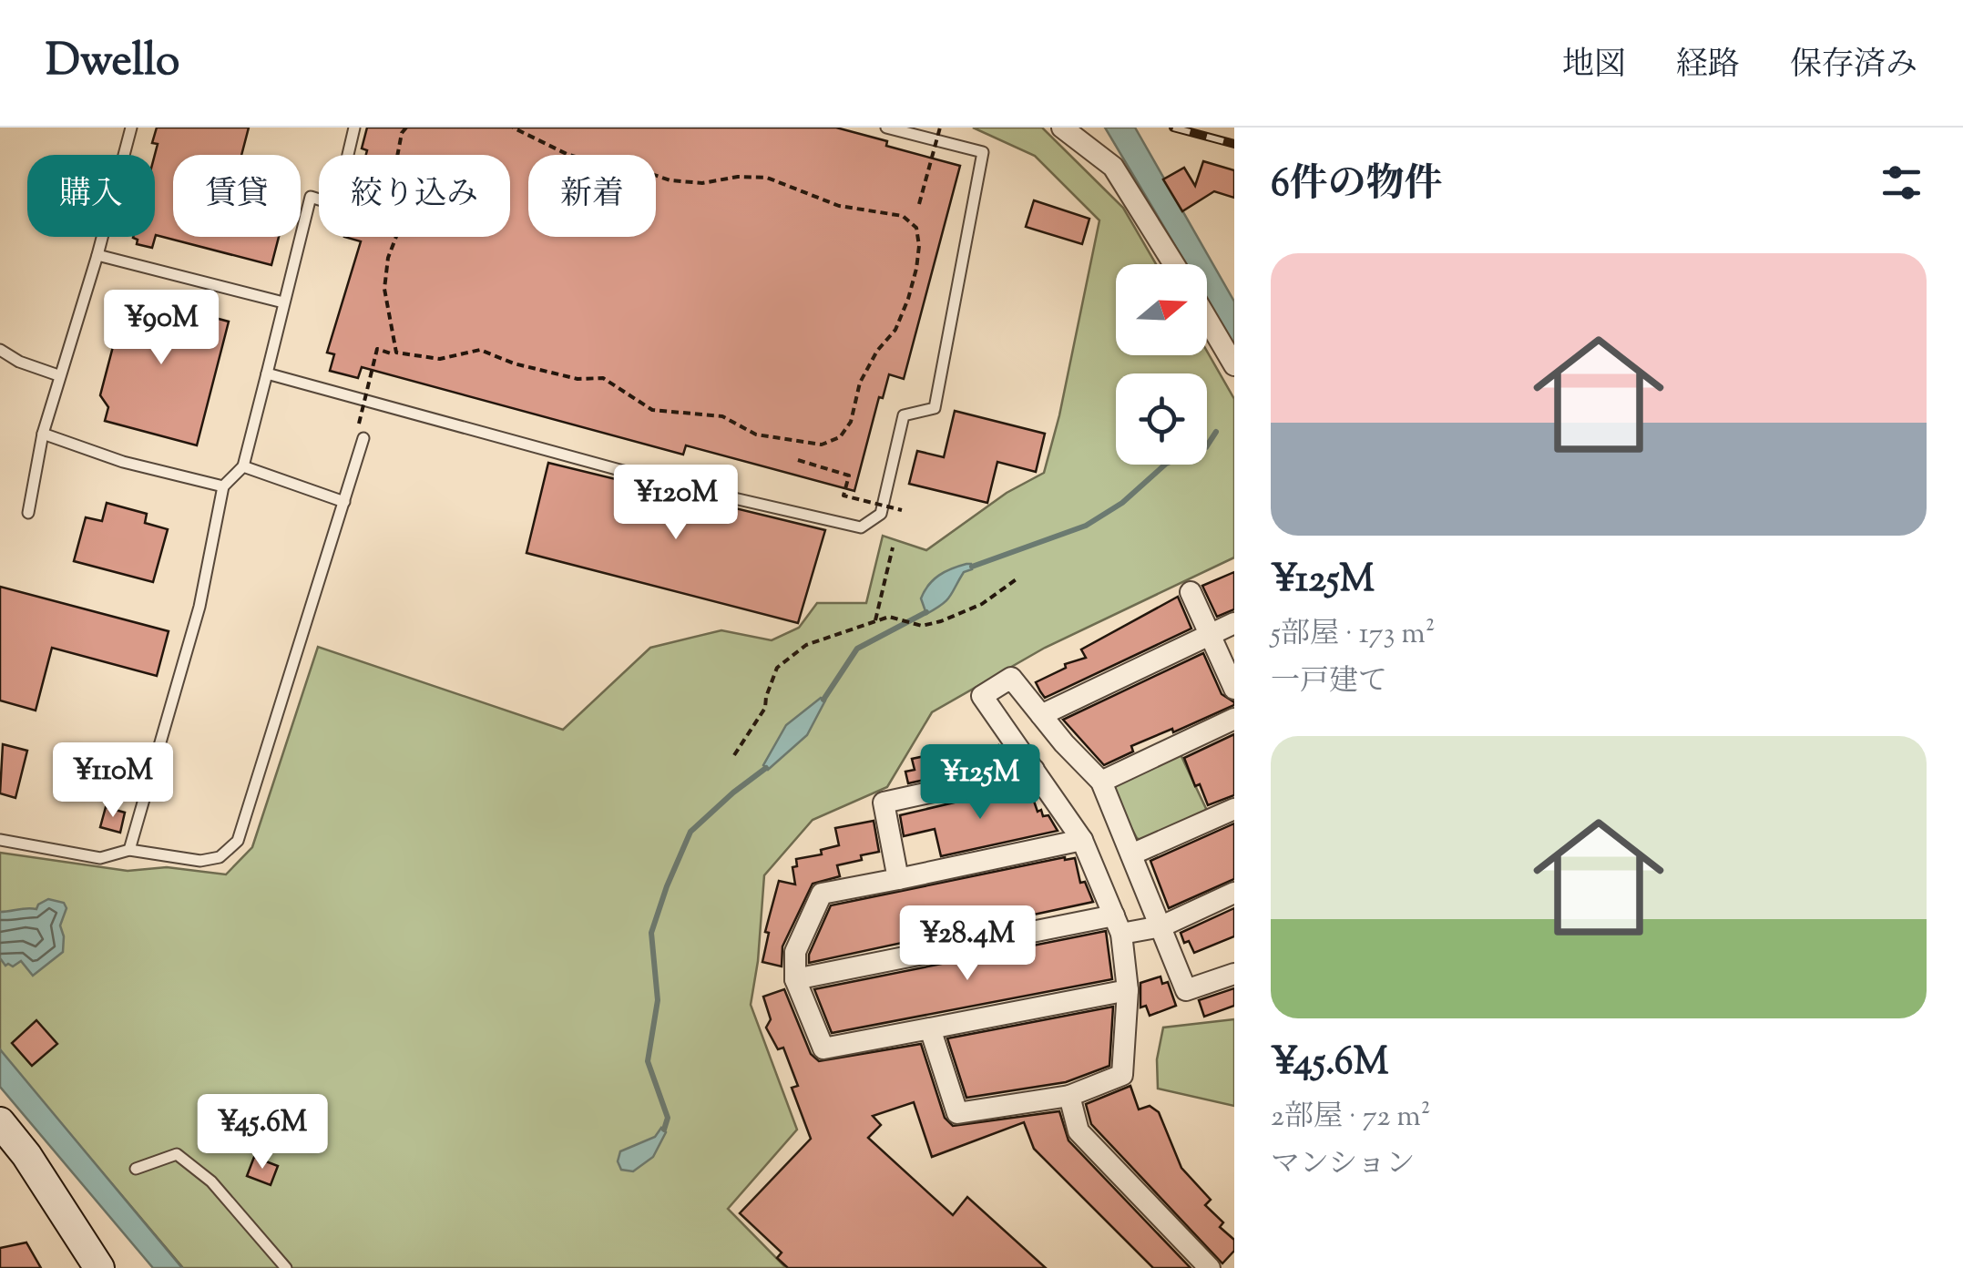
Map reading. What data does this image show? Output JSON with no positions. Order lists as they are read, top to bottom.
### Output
{
  "north": "right",
  "page": {
    "header": "Dwello",
    "nav": ["地図", "経路", "保存済み"],
    "heading": "6件の物件",
    "chip": [
      "購入",
      "賃貸",
      "絞り込み",
      "新着"
    ],
    "list": [
      {
        "name": "¥125M",
        "note": "5部屋 · 173 m² · 一戸建て"
      },
      {
        "name": "¥45.6M",
        "note": "2部屋 · 72 m² · マンション"
      }
    ],
    "price": [
      "¥90M",
      "¥120M",
      "¥110M",
      "¥125M",
      "¥28.4M",
      "¥45.6M"
    ]
  }
}
